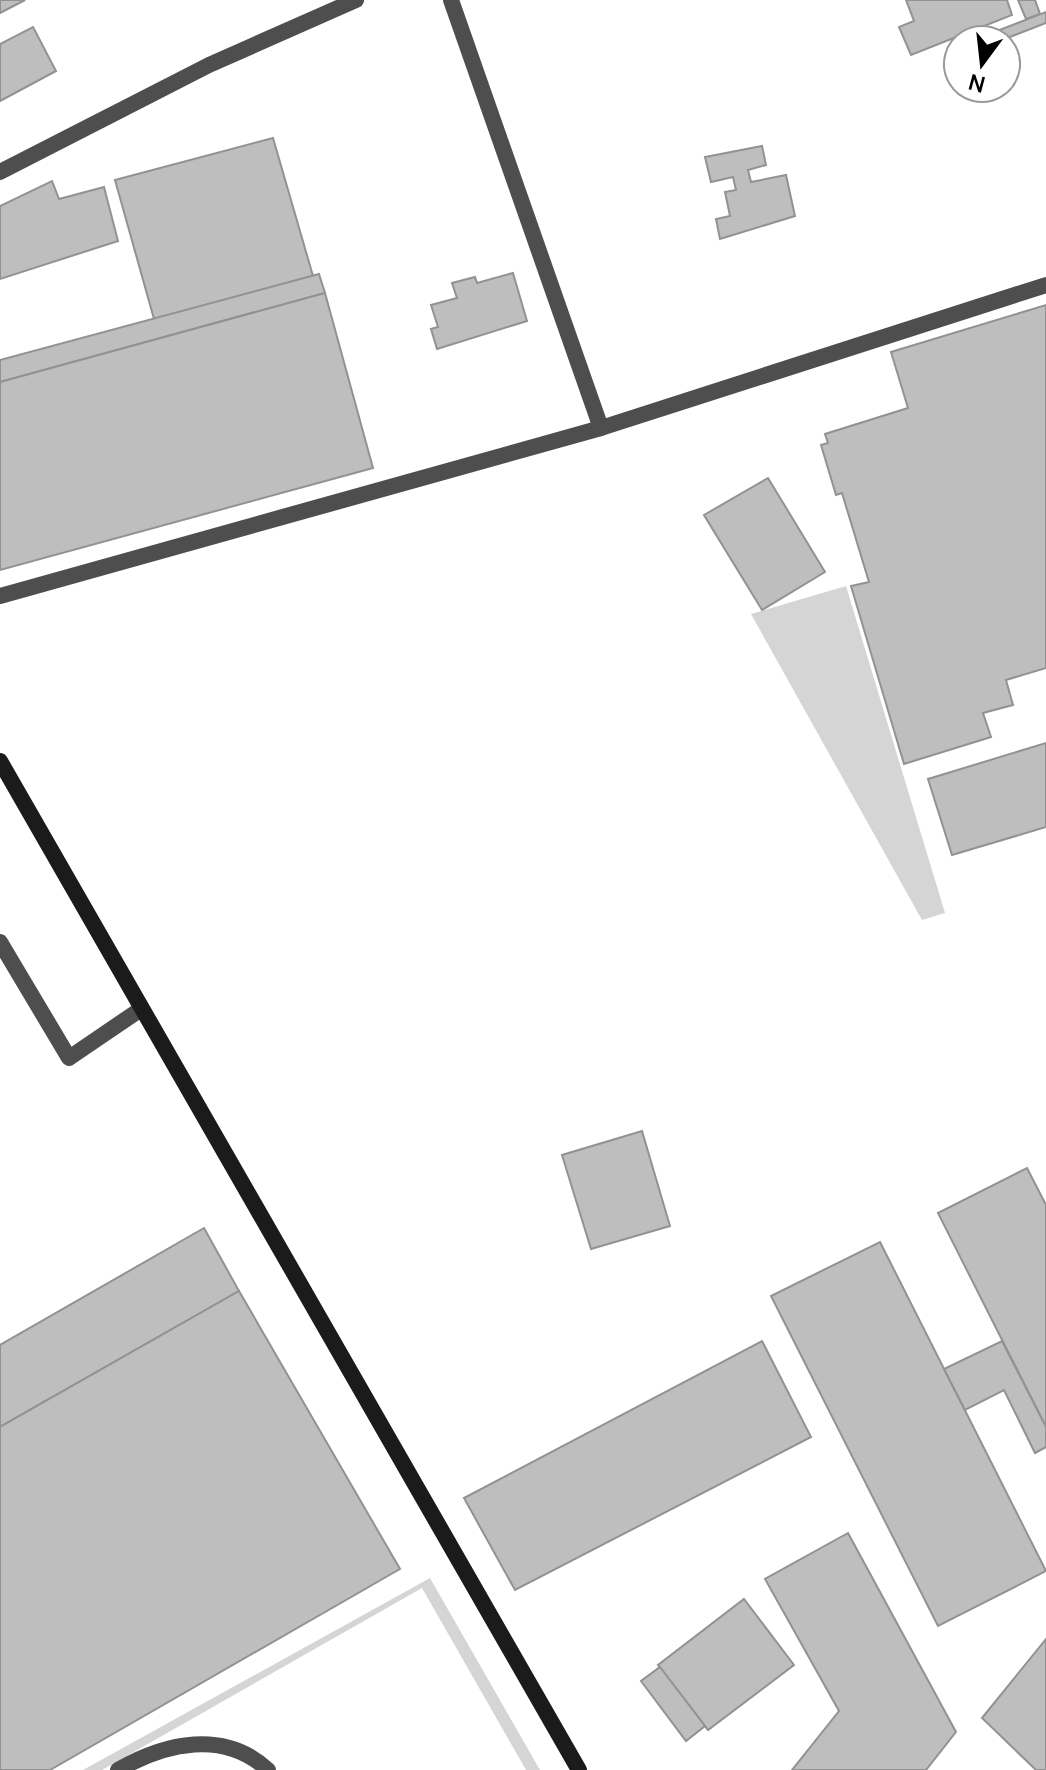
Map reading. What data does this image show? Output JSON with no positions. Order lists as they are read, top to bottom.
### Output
{
  "north": "bottom"
}
